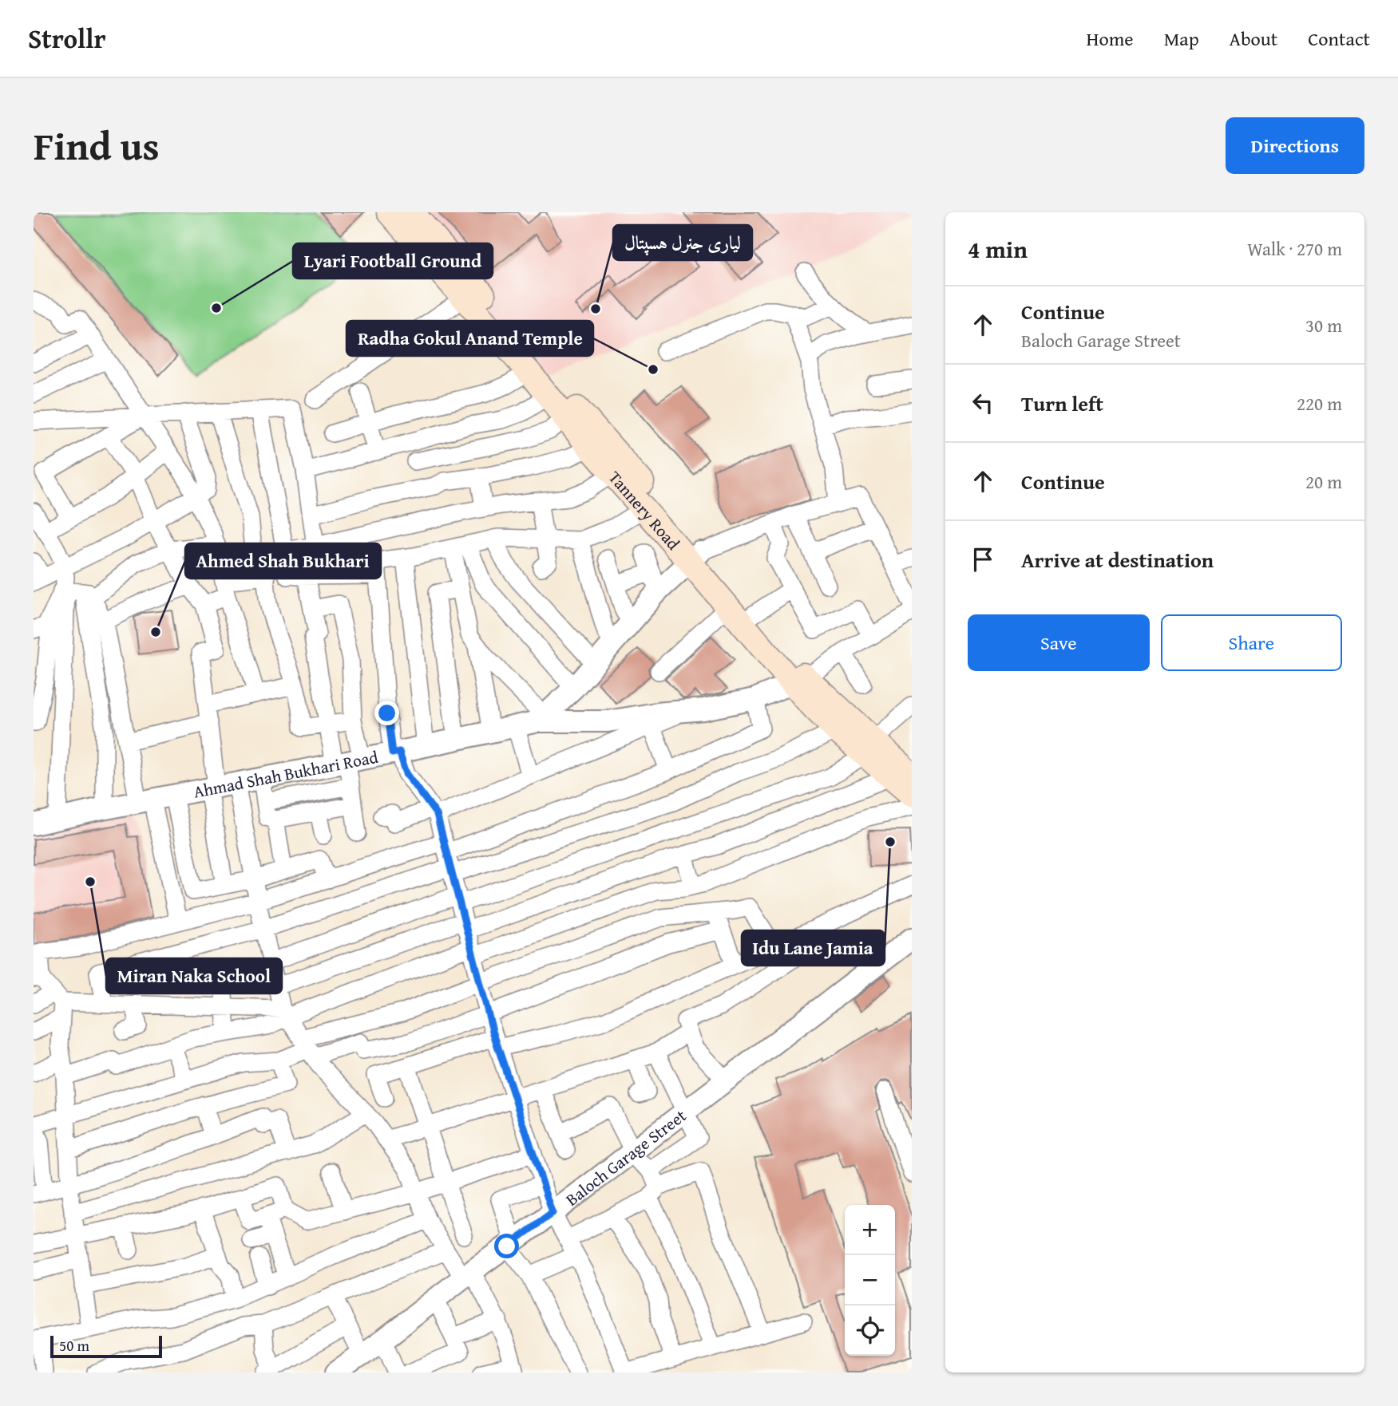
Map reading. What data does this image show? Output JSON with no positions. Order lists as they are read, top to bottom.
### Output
{
  "streets": {
    "main road": ["Tannery Road"],
    "street": ["Ahmad Shah Bukhari Road", "Baloch Garage Street"]
  },
  "crossings": [
    ["Tannery Road", "Ahmad Shah Bukhari Road"]
  ],
  "places": [
    "Lyari Football Ground",
    "لیاری جنرل ہسپتال",
    "Radha Gokul Anand Temple",
    "Ahmed Shah Bukhari",
    "Idu Lane Jamia",
    "Miran Naka School"
  ],
  "scale_bar": "50 m",
  "page": {
    "header": "Strollr",
    "nav": [
      "Home",
      "Map",
      "About",
      "Contact"
    ],
    "title": "Find us",
    "buttons": [
      "Directions",
      ["Save", "Share"]
    ],
    "heading": ["4 min", "Walk · 270 m"],
    "list": [
      ["Continue", "Baloch Garage Street", "30 m"],
      ["Turn left", "220 m"],
      ["Continue", "20 m"],
      "Arrive at destination"
    ],
    "map_buttons": ["+", "−"],
    "scale": "50 m"
  }
}
